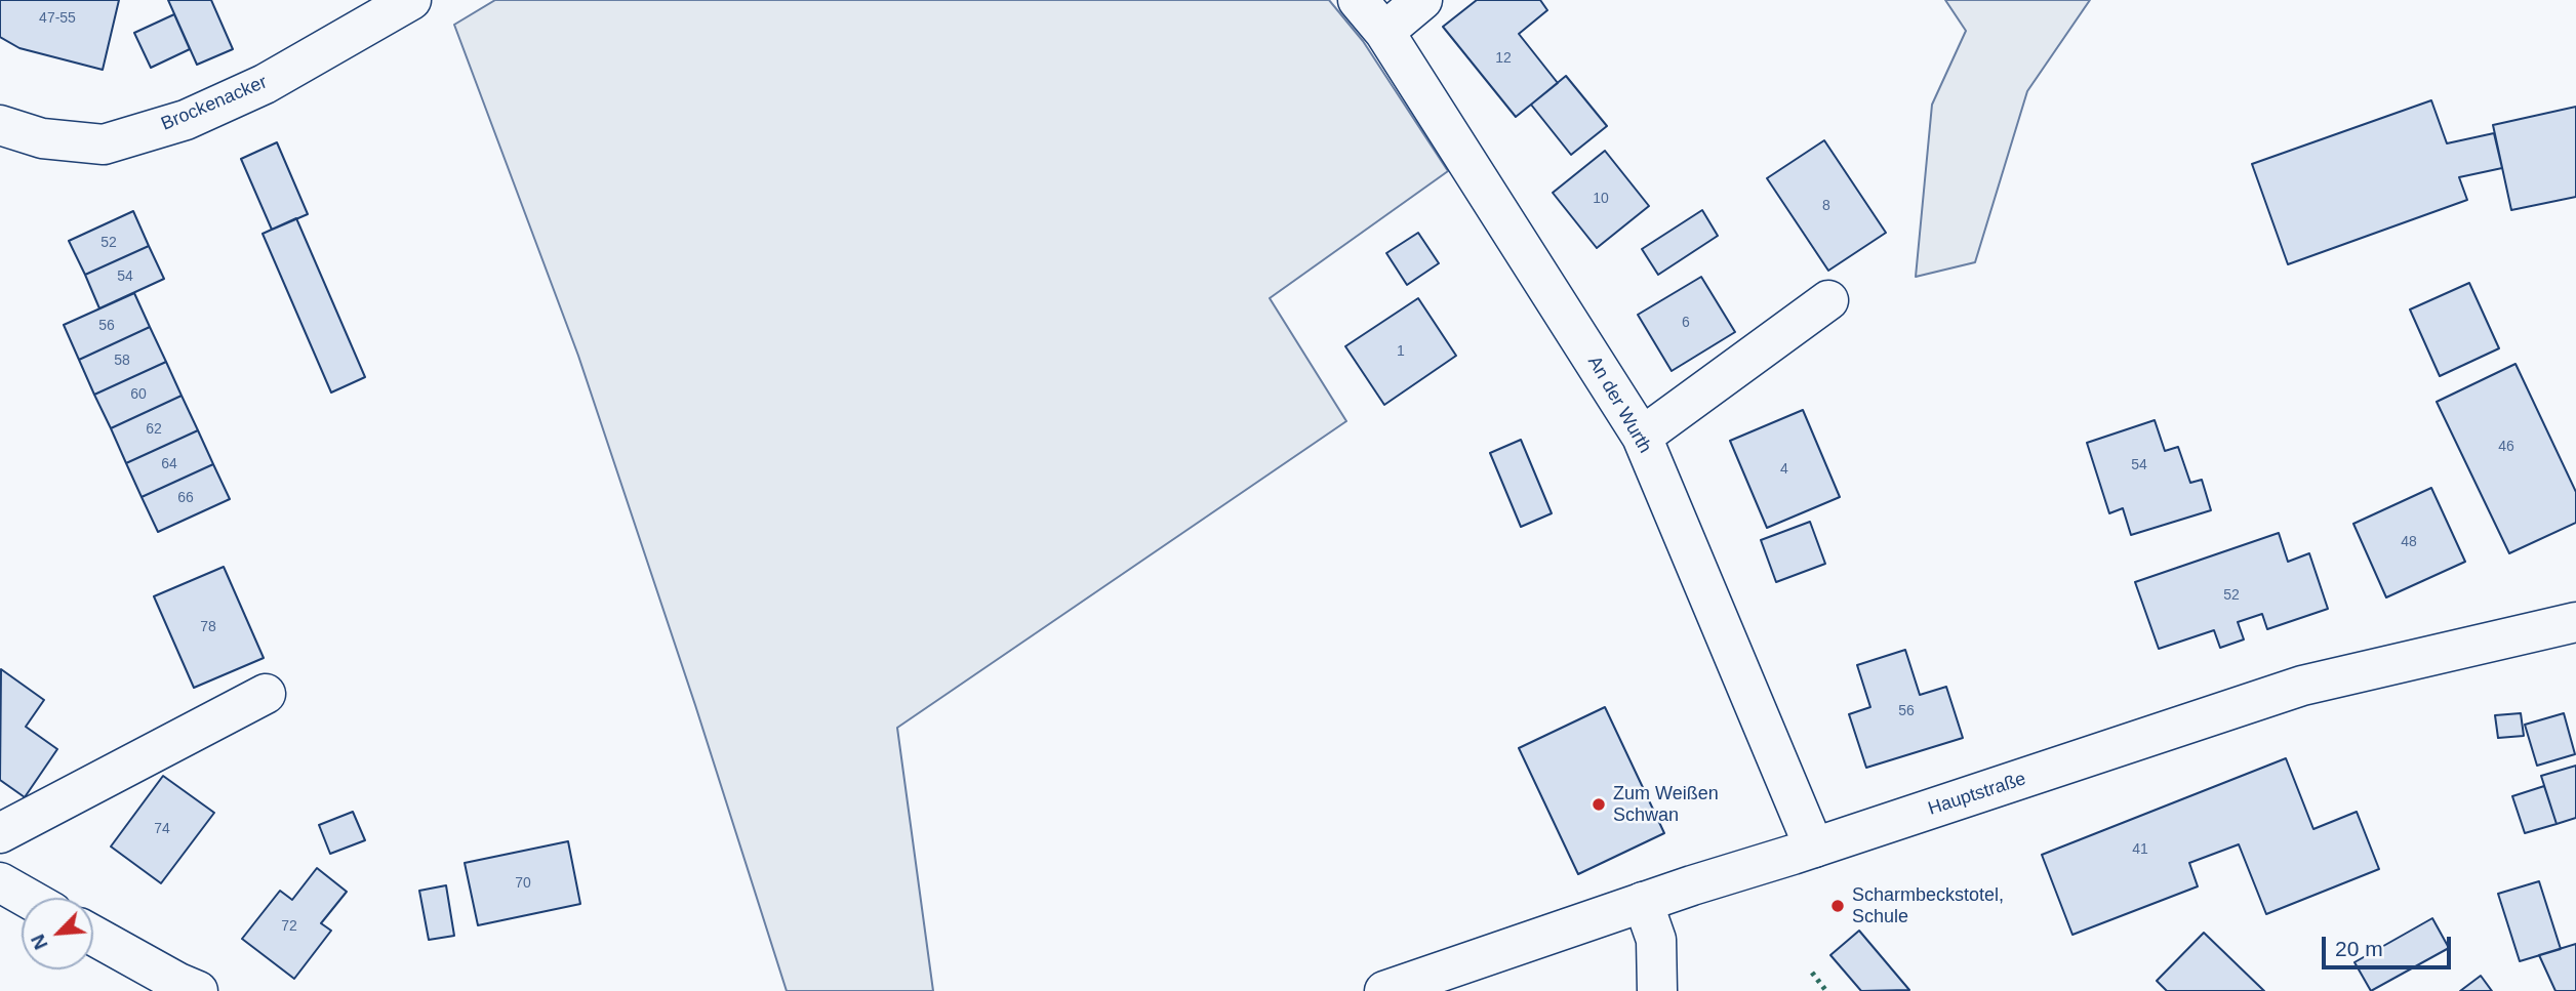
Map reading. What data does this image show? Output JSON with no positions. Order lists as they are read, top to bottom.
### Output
{
  "streets": {
    "street": ["Brockenacker", "An der Wurth", "Hauptstraße"]
  },
  "crossings": [
    ["An der Wurth", "Hauptstraße"]
  ],
  "places": ["Zum Weißen Schwan", "Scharmbeckstotel, Schule"],
  "house_numbers": [
    "47-55",
    "12",
    "10",
    "8",
    "52",
    "54",
    "6",
    "56",
    "1",
    "58",
    "60",
    "62",
    "46",
    "64",
    "54",
    "4",
    "66",
    "48",
    "52",
    "78",
    "56",
    "74",
    "41",
    "70",
    "72"
  ],
  "scale_bar": "20 m",
  "north": "bottom left"
}
